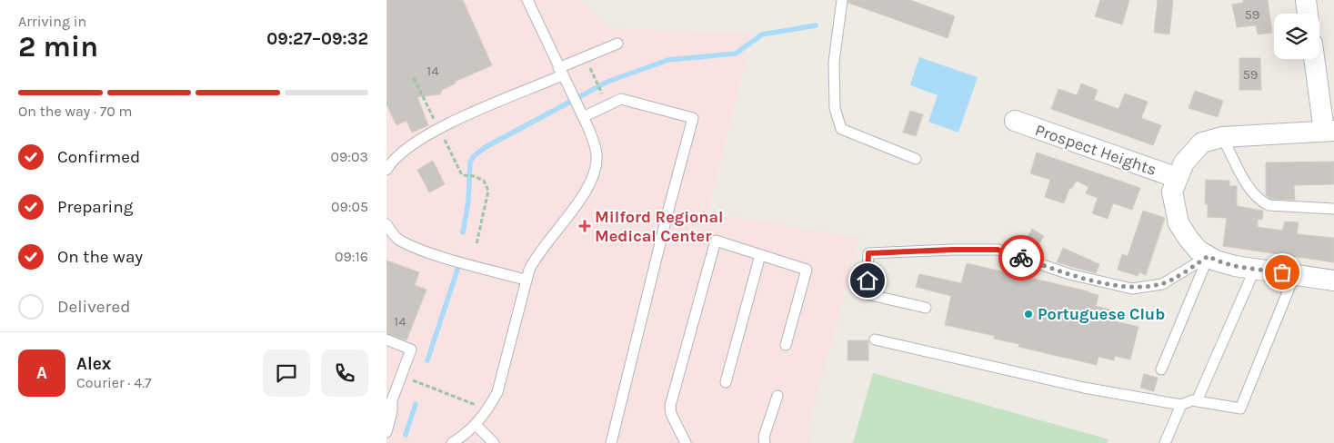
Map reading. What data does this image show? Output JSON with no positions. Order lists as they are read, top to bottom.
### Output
{
  "streets": {
    "street": ["Prospect Heights"]
  },
  "places": {
    "health": ["Milford Regional Medical Center"],
    "other": ["Portuguese Club"]
  },
  "house_numbers": [
    "59",
    "14",
    "59",
    "14"
  ],
  "page": {
    "heading": ["2 min", "Arriving in", "09:27–09:32"],
    "panel": ["Alex", "Courier · 4.7"],
    "bar": "On the way · 70 m",
    "list": [
      ["Confirmed", "09:03"],
      ["Preparing", "09:05"],
      ["On the way", "09:16"],
      "Delivered"
    ],
    "round": "A"
  }
}
